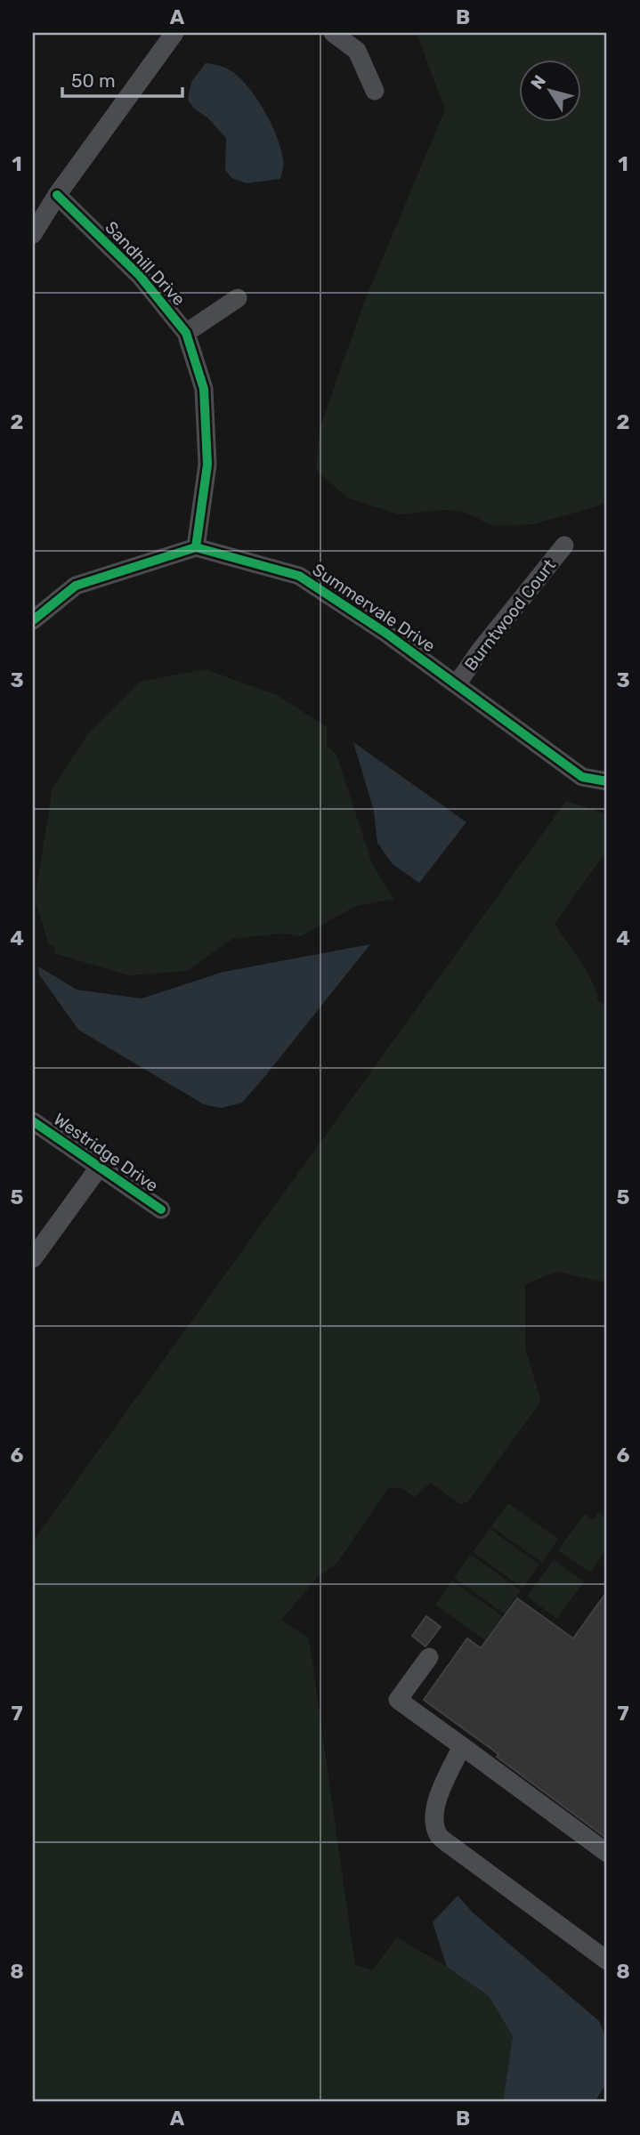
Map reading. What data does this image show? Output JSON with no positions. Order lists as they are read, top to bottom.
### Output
{
  "streets": {
    "street": [
      "Sandhill Drive",
      "Summervale Drive",
      "Burntwood Court",
      "Westridge Drive"
    ]
  },
  "crossings": [
    ["Sandhill Drive", "Summervale Drive"],
    ["Summervale Drive", "Burntwood Court"]
  ],
  "scale_bar": "50 m",
  "north": "top left",
  "grid": {
    "columns": ["A", "B"],
    "rows": [
      "1",
      "2",
      "3",
      "4",
      "5",
      "6",
      "7",
      "8"
    ]
  }
}
